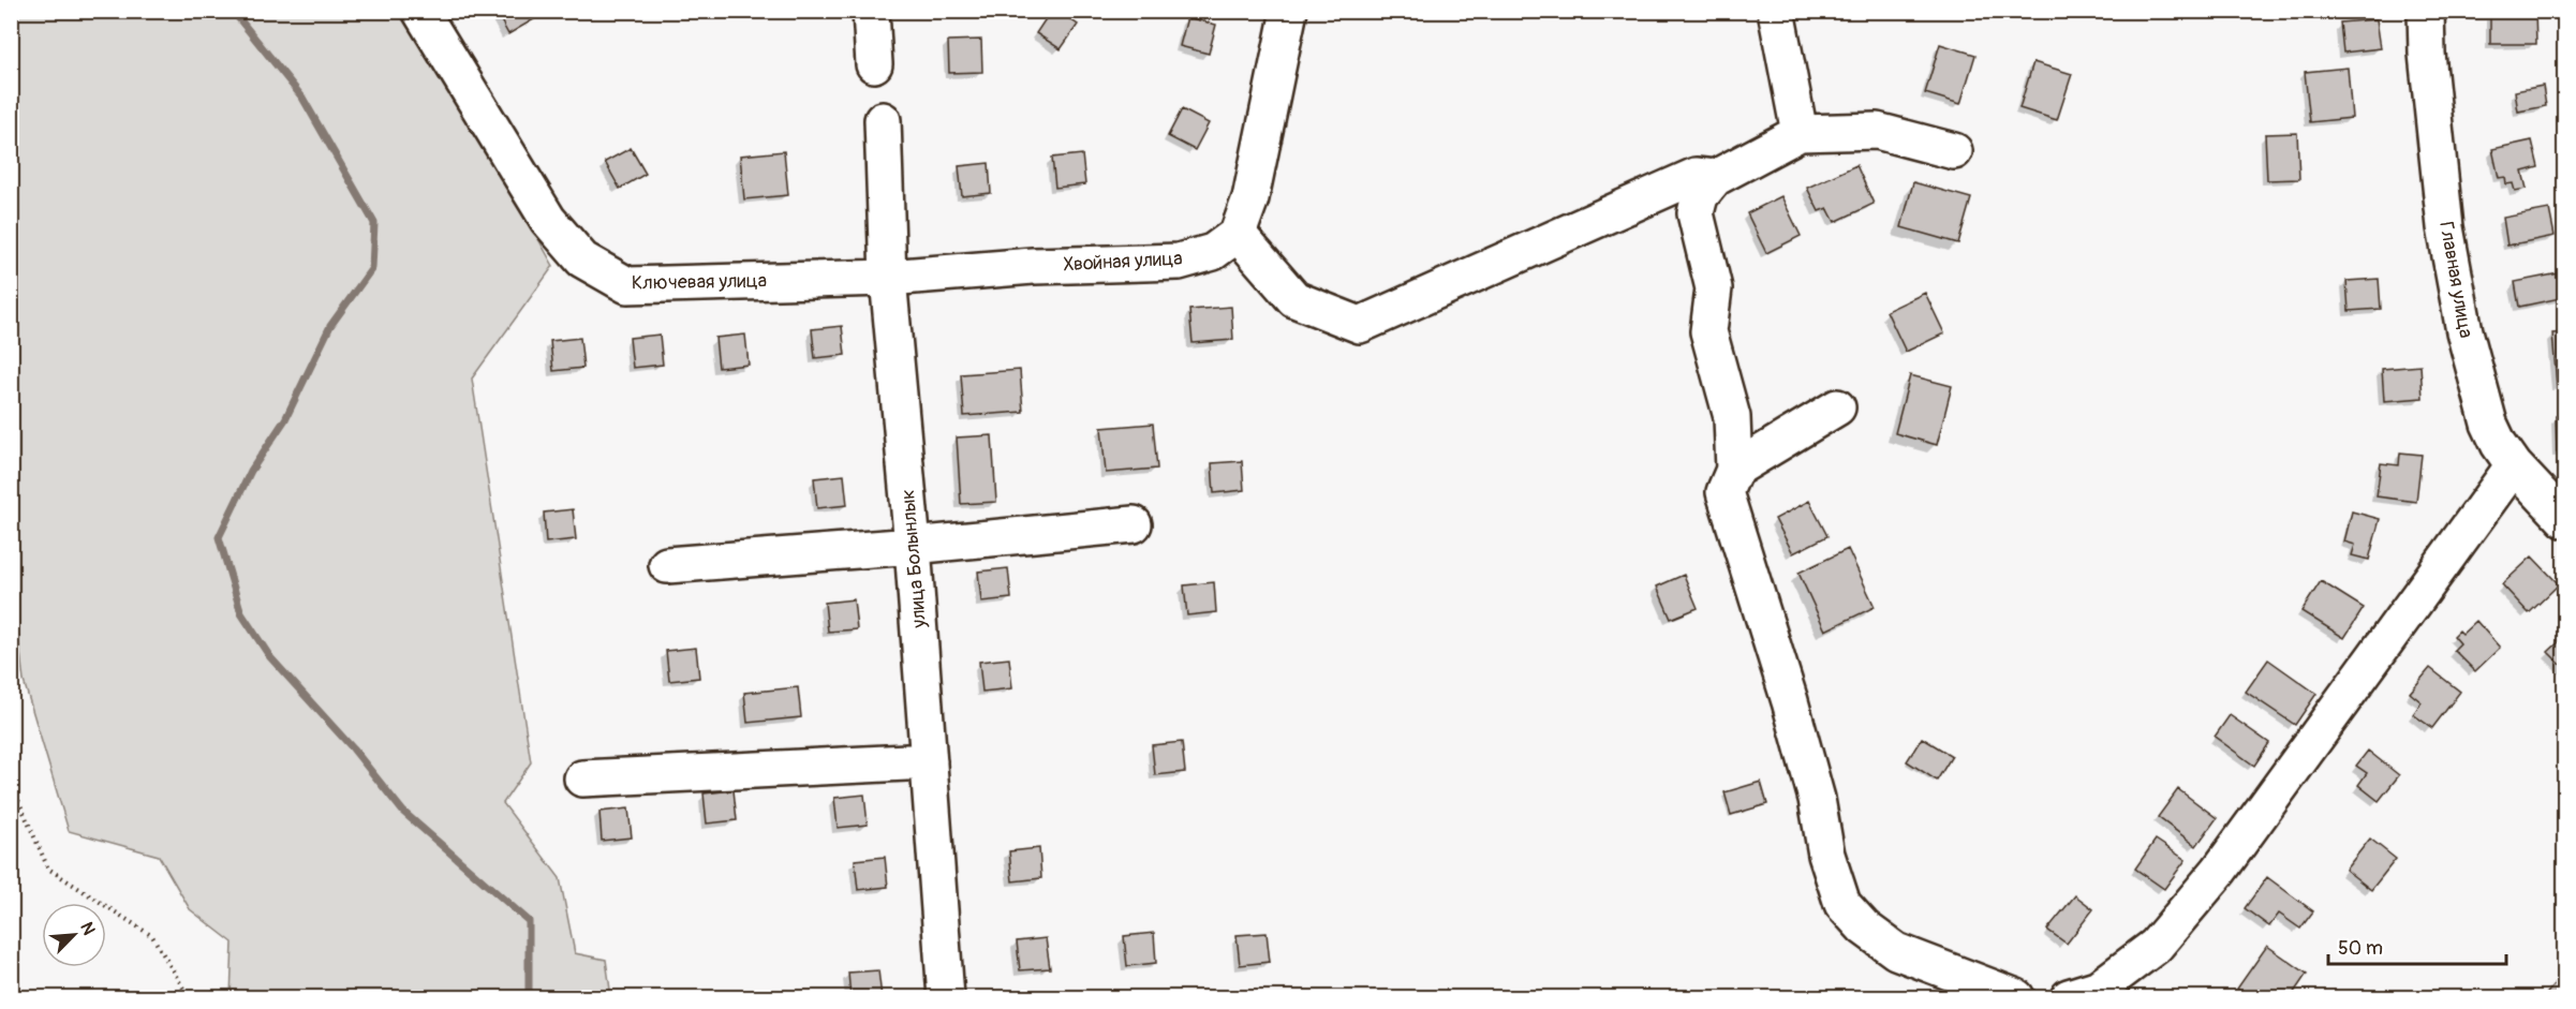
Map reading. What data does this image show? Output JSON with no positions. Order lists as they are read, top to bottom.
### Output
{
  "streets": {
    "street": [
      "Хвойная улица",
      "Главная улица",
      "Ключевая улица",
      "улица Болынлык"
    ]
  },
  "crossings": [
    ["Хвойная улица", "Ключевая улица"],
    ["Хвойная улица", "улица Болынлык"],
    ["Ключевая улица", "улица Болынлык"]
  ],
  "scale_bar": "50 m",
  "north": "top right"
}
